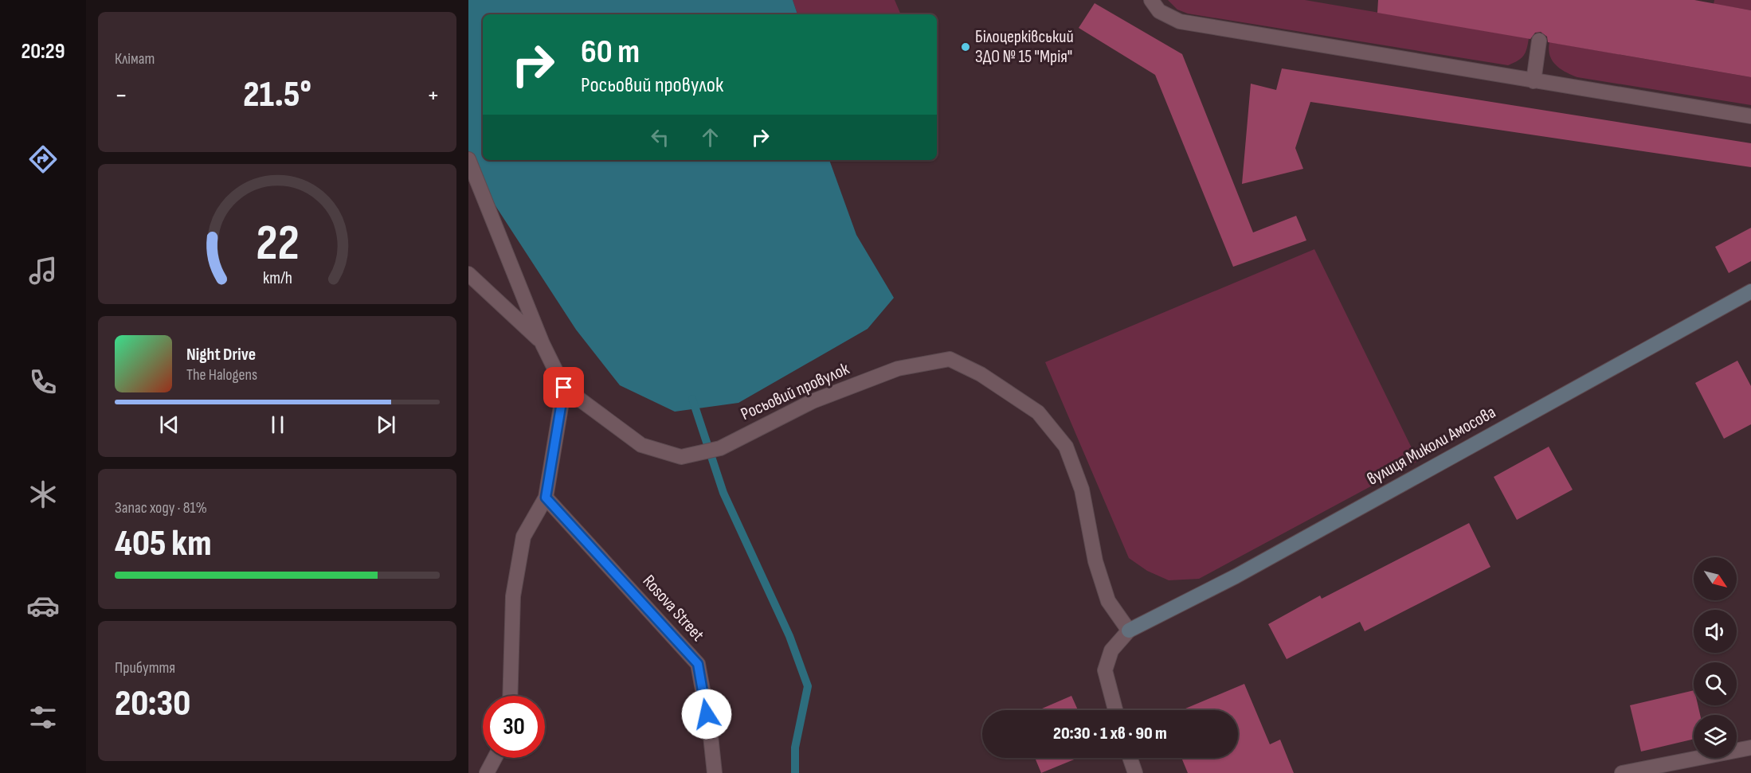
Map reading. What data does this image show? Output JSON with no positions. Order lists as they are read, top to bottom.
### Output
{
  "streets": {
    "street": ["Росьовий провулок", "вулиця Миколи Амосова", "Rosova Street"]
  },
  "crossings": [
    ["Росьовий провулок", "вулиця Миколи Амосова"]
  ],
  "places": ["Білоцерківський ЗДО № 15 \"Мрія\""],
  "north": "bottom right",
  "page": {
    "tabs": "20:29",
    "tile": [
      "Клімат",
      ["Запас ходу · 81%", "405 km"],
      ["Прибуття", "20:30"]
    ],
    "turn": ["60 m", "Росьовий провулок"],
    "heat": ["−", "21.5°", "+"],
    "song": ["Night Drive", "The Halogens"],
    "limit": "30",
    "trip": "20:30 · 1 хв · 90 m",
    "gauge": ["22", "km/h"]
  }
}
